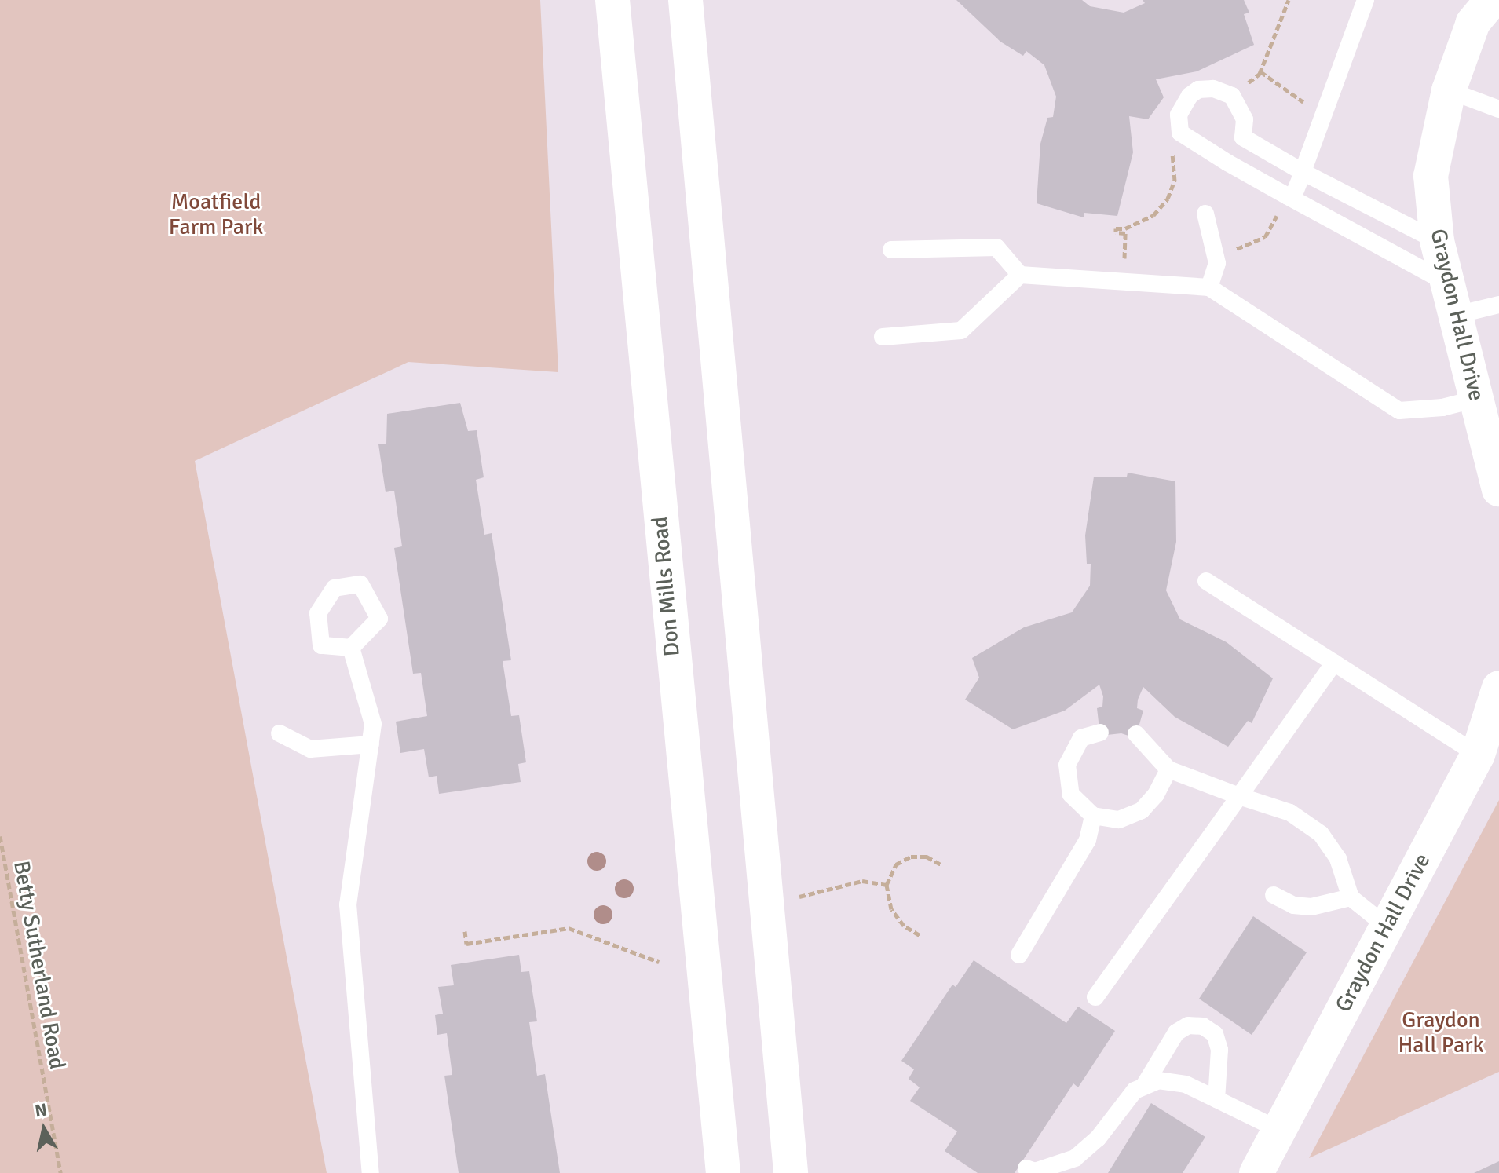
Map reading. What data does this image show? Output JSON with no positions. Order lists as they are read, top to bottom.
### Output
{
  "streets": {
    "main road": ["Graydon Hall Drive", "Don Mills Road"],
    "path": ["Betty Sutherland Road"]
  },
  "parks": ["Moatfield Farm Park", "Graydon Hall Park"],
  "north": "top"
}
